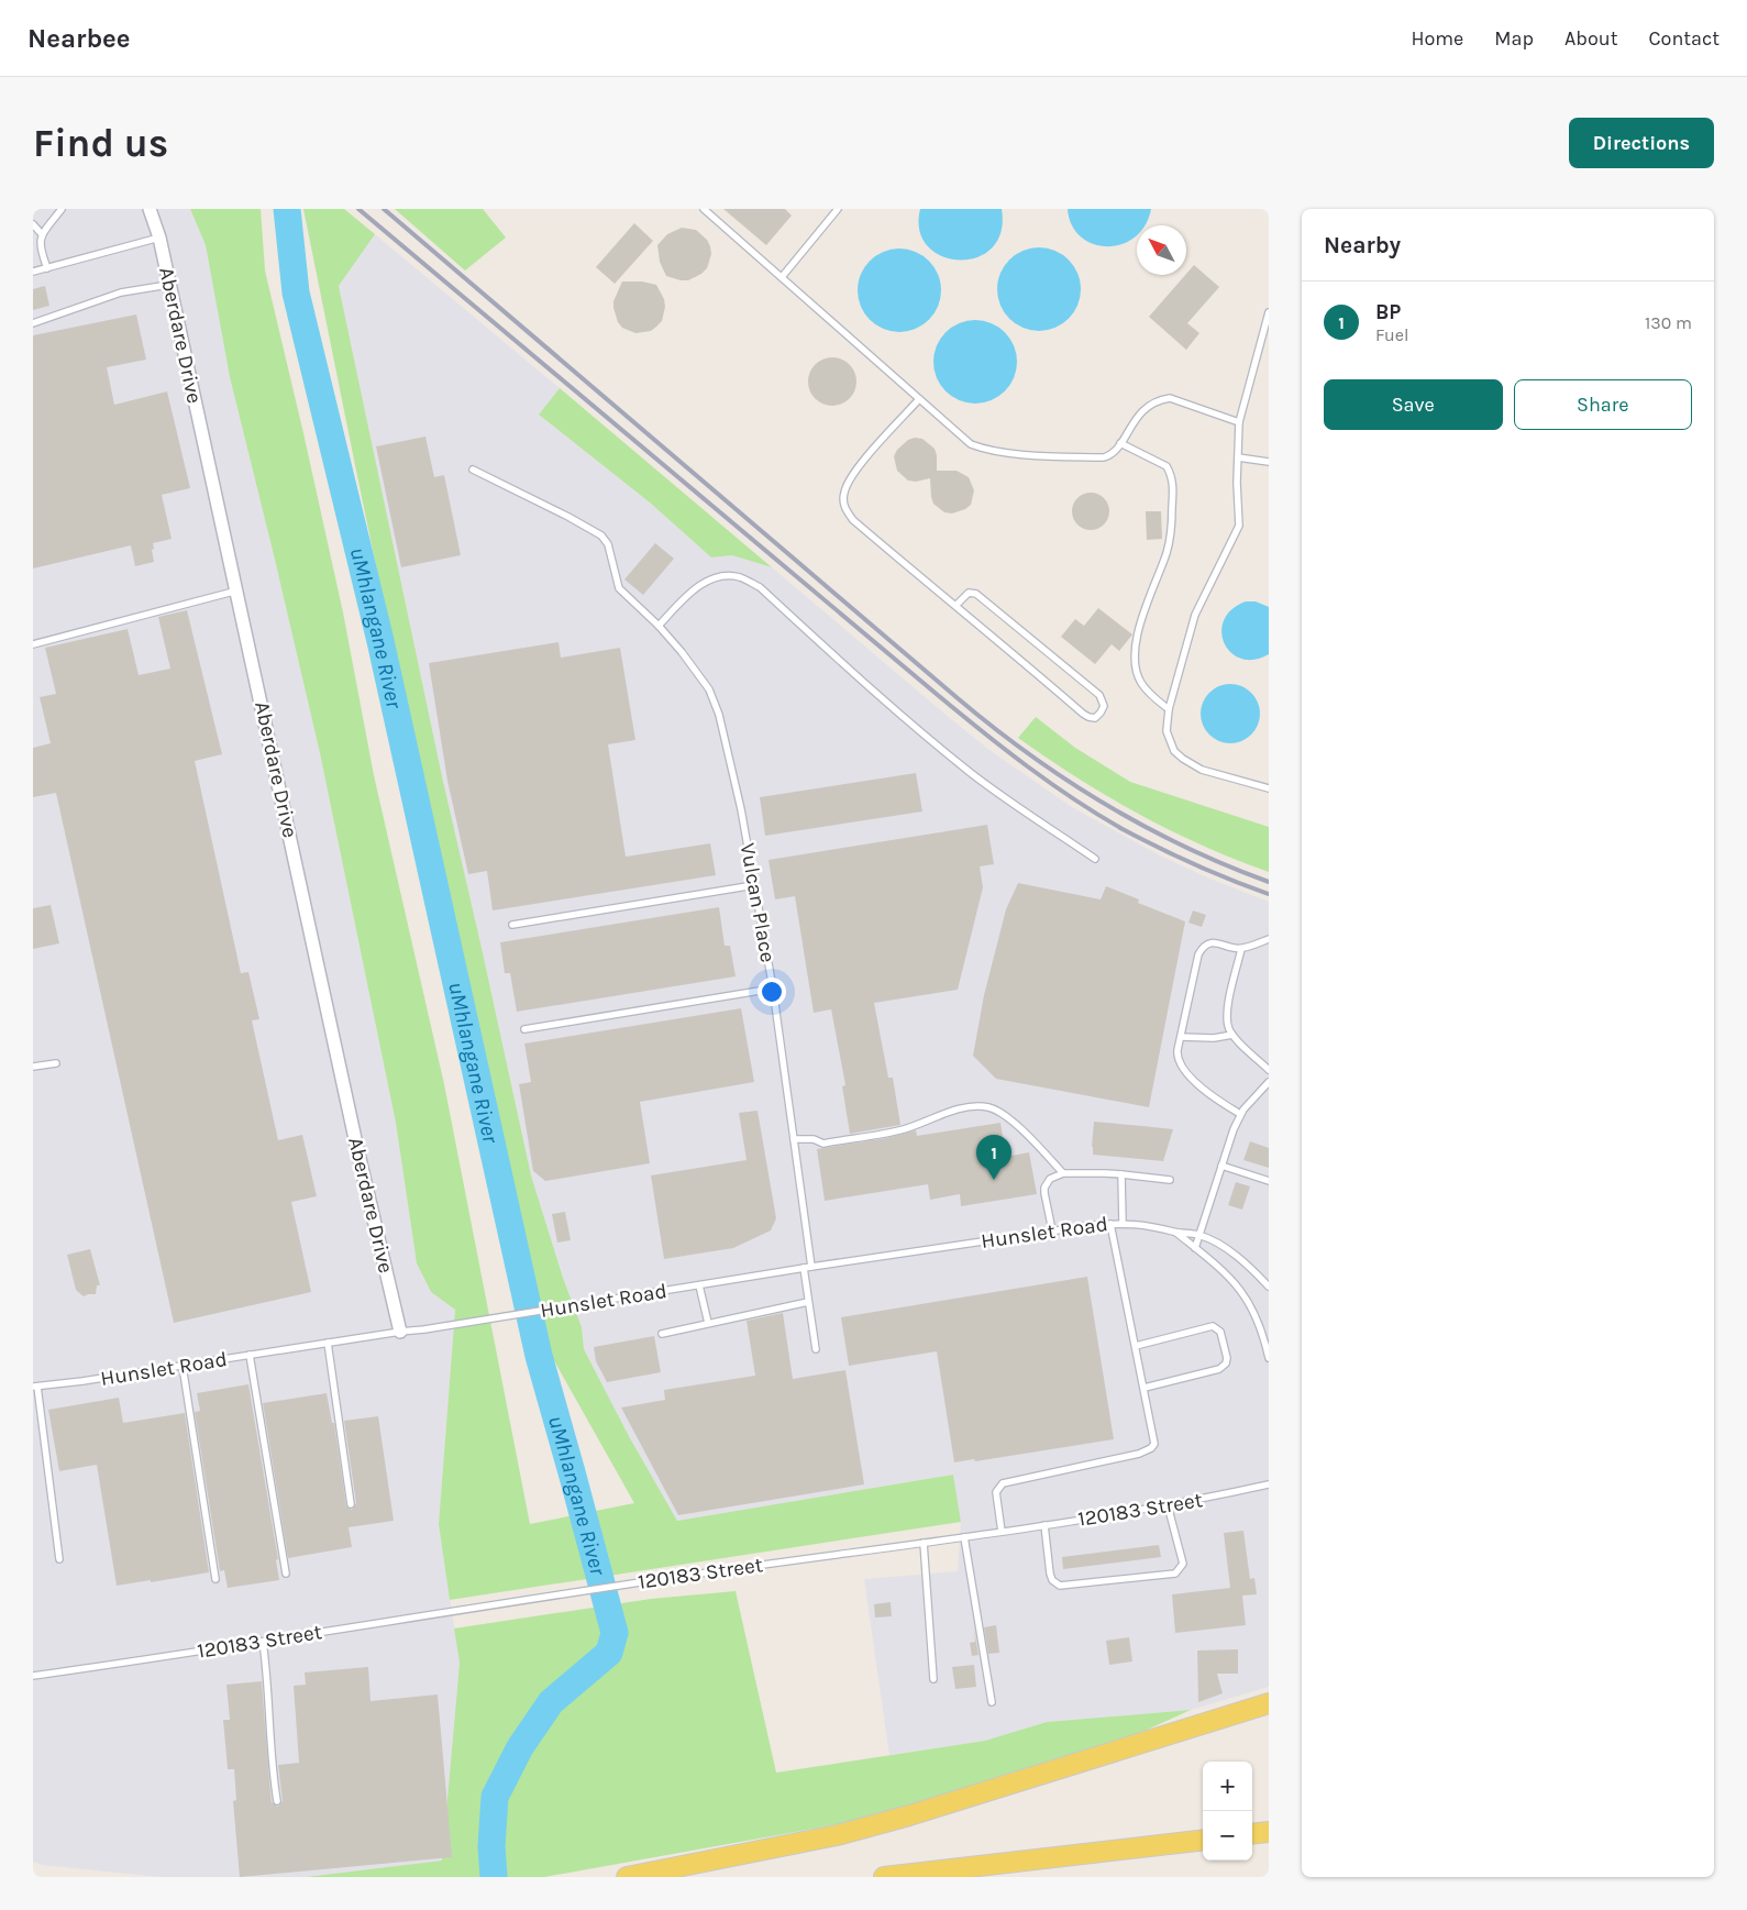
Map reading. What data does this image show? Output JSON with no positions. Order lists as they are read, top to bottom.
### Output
{
  "streets": {
    "street": ["Aberdare Drive"],
    "lane": ["Vulcan Place", "Hunslet Road", "120183 Street"]
  },
  "crossings": [
    ["Aberdare Drive", "Hunslet Road"],
    ["Vulcan Place", "Hunslet Road"]
  ],
  "water": ["uMhlangane River"],
  "north": "top left",
  "page": {
    "header": "Nearbee",
    "nav": [
      "Home",
      "Map",
      "About",
      "Contact"
    ],
    "buttons": [
      "Directions",
      ["Save", "Share"]
    ],
    "title": "Find us",
    "heading": "Nearby",
    "list": [
      {
        "mark": "1",
        "name": "BP",
        "note": "Fuel",
        "value": "130 m"
      }
    ],
    "pins": "1",
    "map_buttons": ["+", "−"]
  }
}
